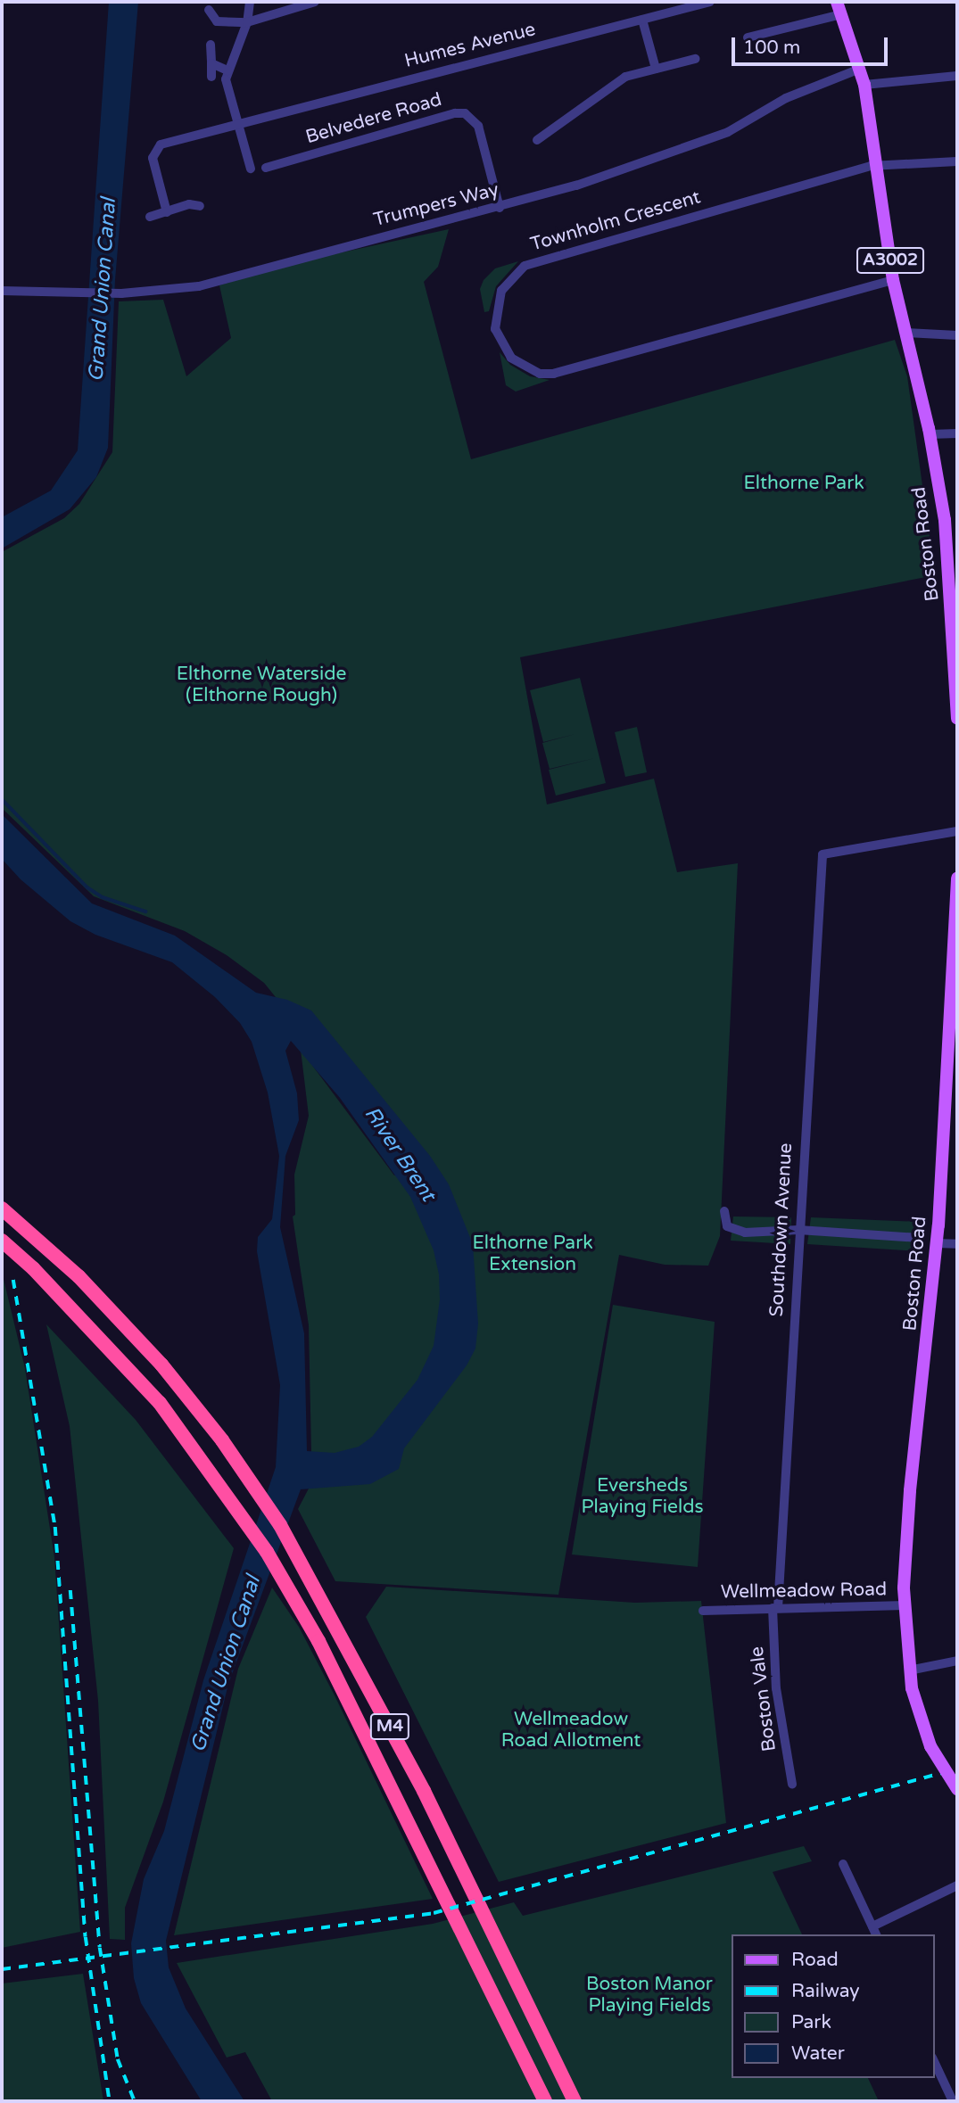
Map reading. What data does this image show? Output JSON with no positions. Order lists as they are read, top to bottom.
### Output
{
  "streets": {
    "highway": ["M4"],
    "main road": ["A3002", "Boston Road"],
    "street": [
      "Humes Avenue",
      "Belvedere Road",
      "Trumpers Way",
      "Townholm Crescent",
      "Southdown Avenue",
      "Wellmeadow Road",
      "Boston Vale"
    ]
  },
  "crossings": [
    ["Belvedere Road", "Trumpers Way"],
    ["Trumpers Way", "Boston Road"],
    ["Townholm Crescent", "Boston Road"],
    ["Boston Road", "Wellmeadow Road"],
    ["Southdown Avenue", "Wellmeadow Road"],
    ["Southdown Avenue", "Boston Vale"],
    ["Wellmeadow Road", "Boston Vale"]
  ],
  "water": ["Grand Union Canal", "River Brent"],
  "parks": [
    "Elthorne Park",
    "Elthorne Waterside (Elthorne Rough)",
    "Elthorne Park Extension",
    "Eversheds Playing Fields",
    "Wellmeadow Road Allotment",
    "Boston Manor Playing Fields"
  ],
  "legend": [
    "Road",
    "Railway",
    "Park",
    "Water"
  ],
  "scale_bar": "100 m"
}
